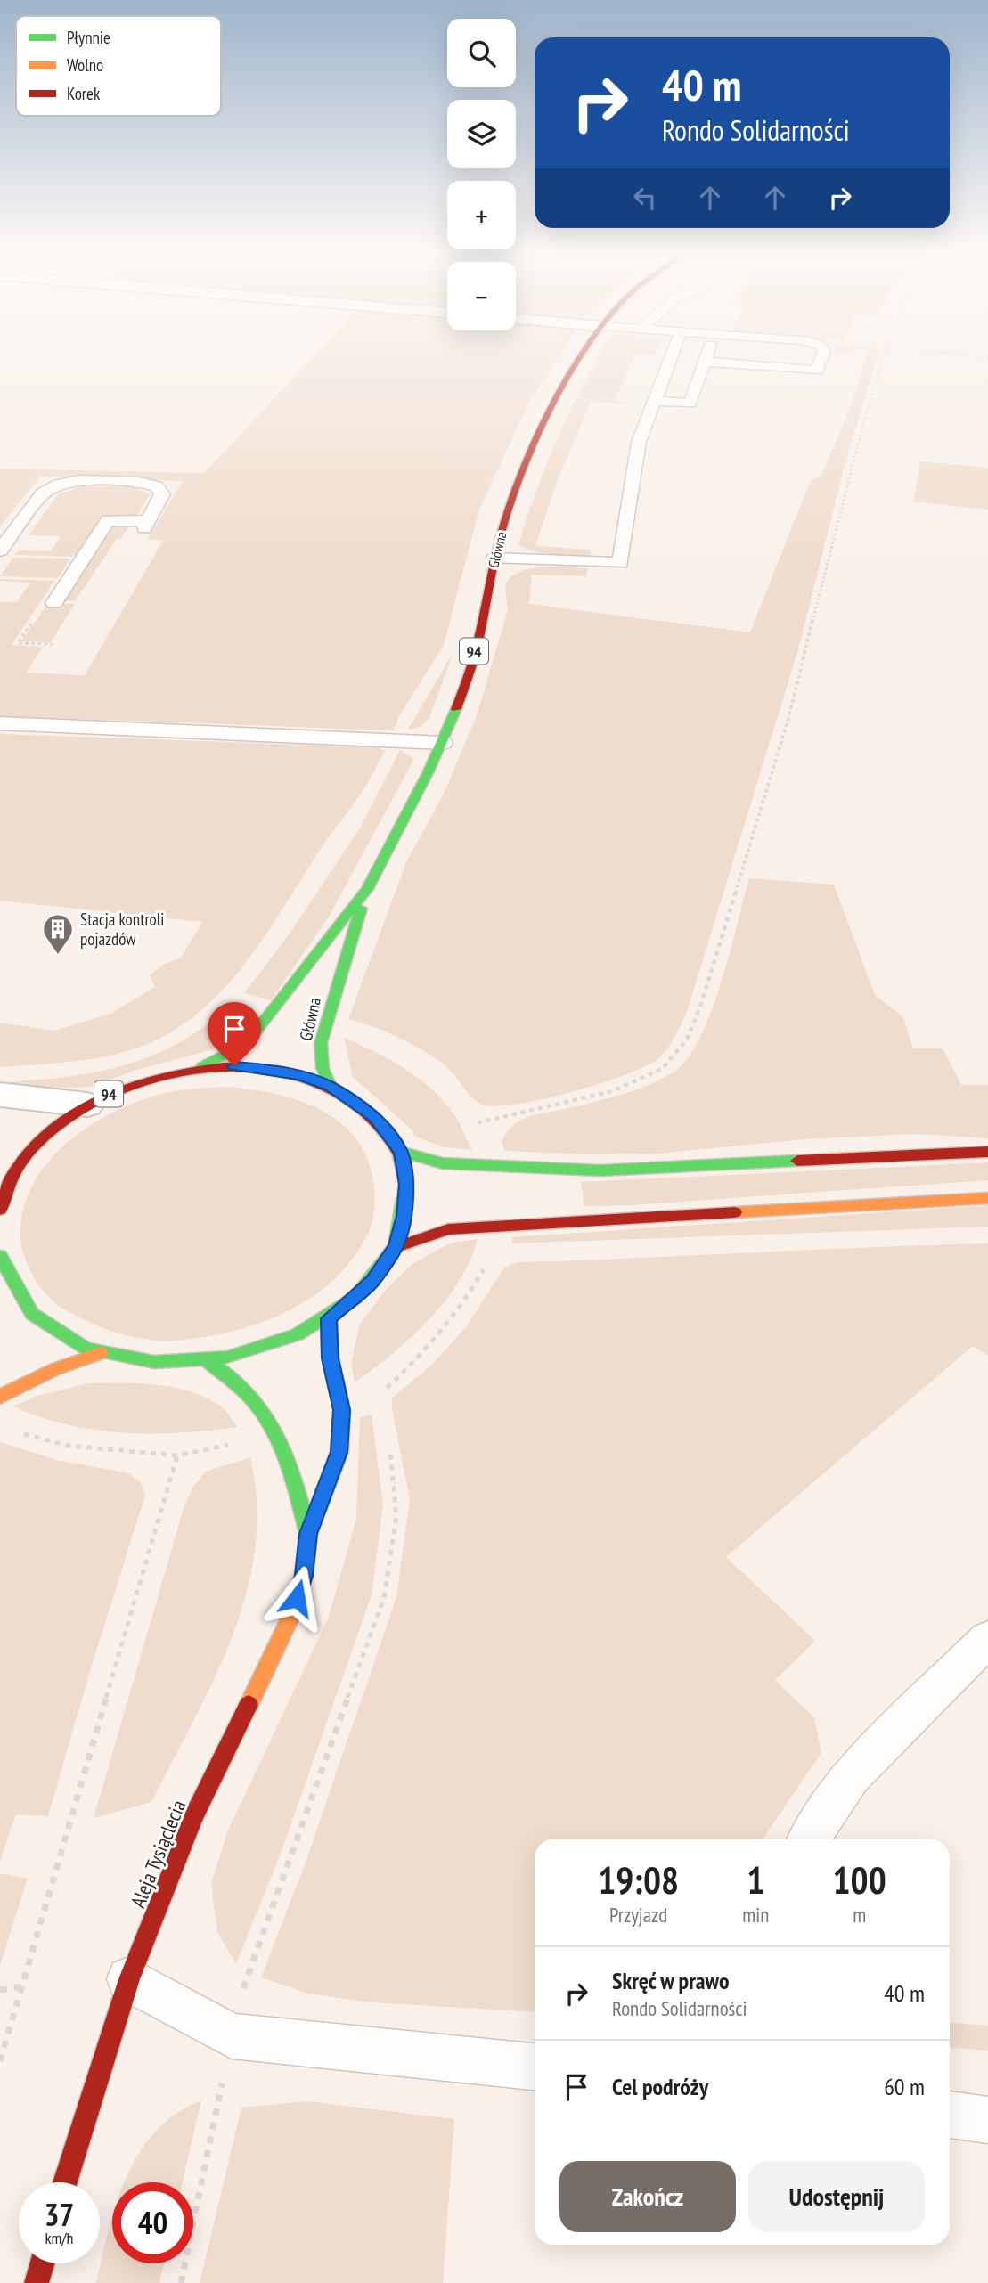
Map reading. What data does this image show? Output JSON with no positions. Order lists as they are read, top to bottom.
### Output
{
  "streets": {
    "main road": ["Główna", "94", "Aleja Tysiąclecia"]
  },
  "crossings": [
    ["Główna", "94"],
    ["94", "Aleja Tysiąclecia"]
  ],
  "places": {
    "building": ["Stacja kontroli pojazdów"]
  },
  "legend": ["Płynnie", "Wolno", "Korek"],
  "page": {
    "map_buttons": ["+", "−"],
    "turn": ["40 m", "Rondo Solidarności"],
    "eta": [
      "19:08",
      "Przyjazd",
      "1",
      "min",
      "100",
      "m"
    ],
    "list": [
      {
        "name": "Skręć w prawo",
        "note": "Rondo Solidarności",
        "value": "40 m"
      },
      {
        "name": "Cel podróży",
        "value": "60 m"
      }
    ],
    "buttons": ["Zakończ", "Udostępnij"],
    "speed": "37 km/h",
    "limit": "40"
  }
}
